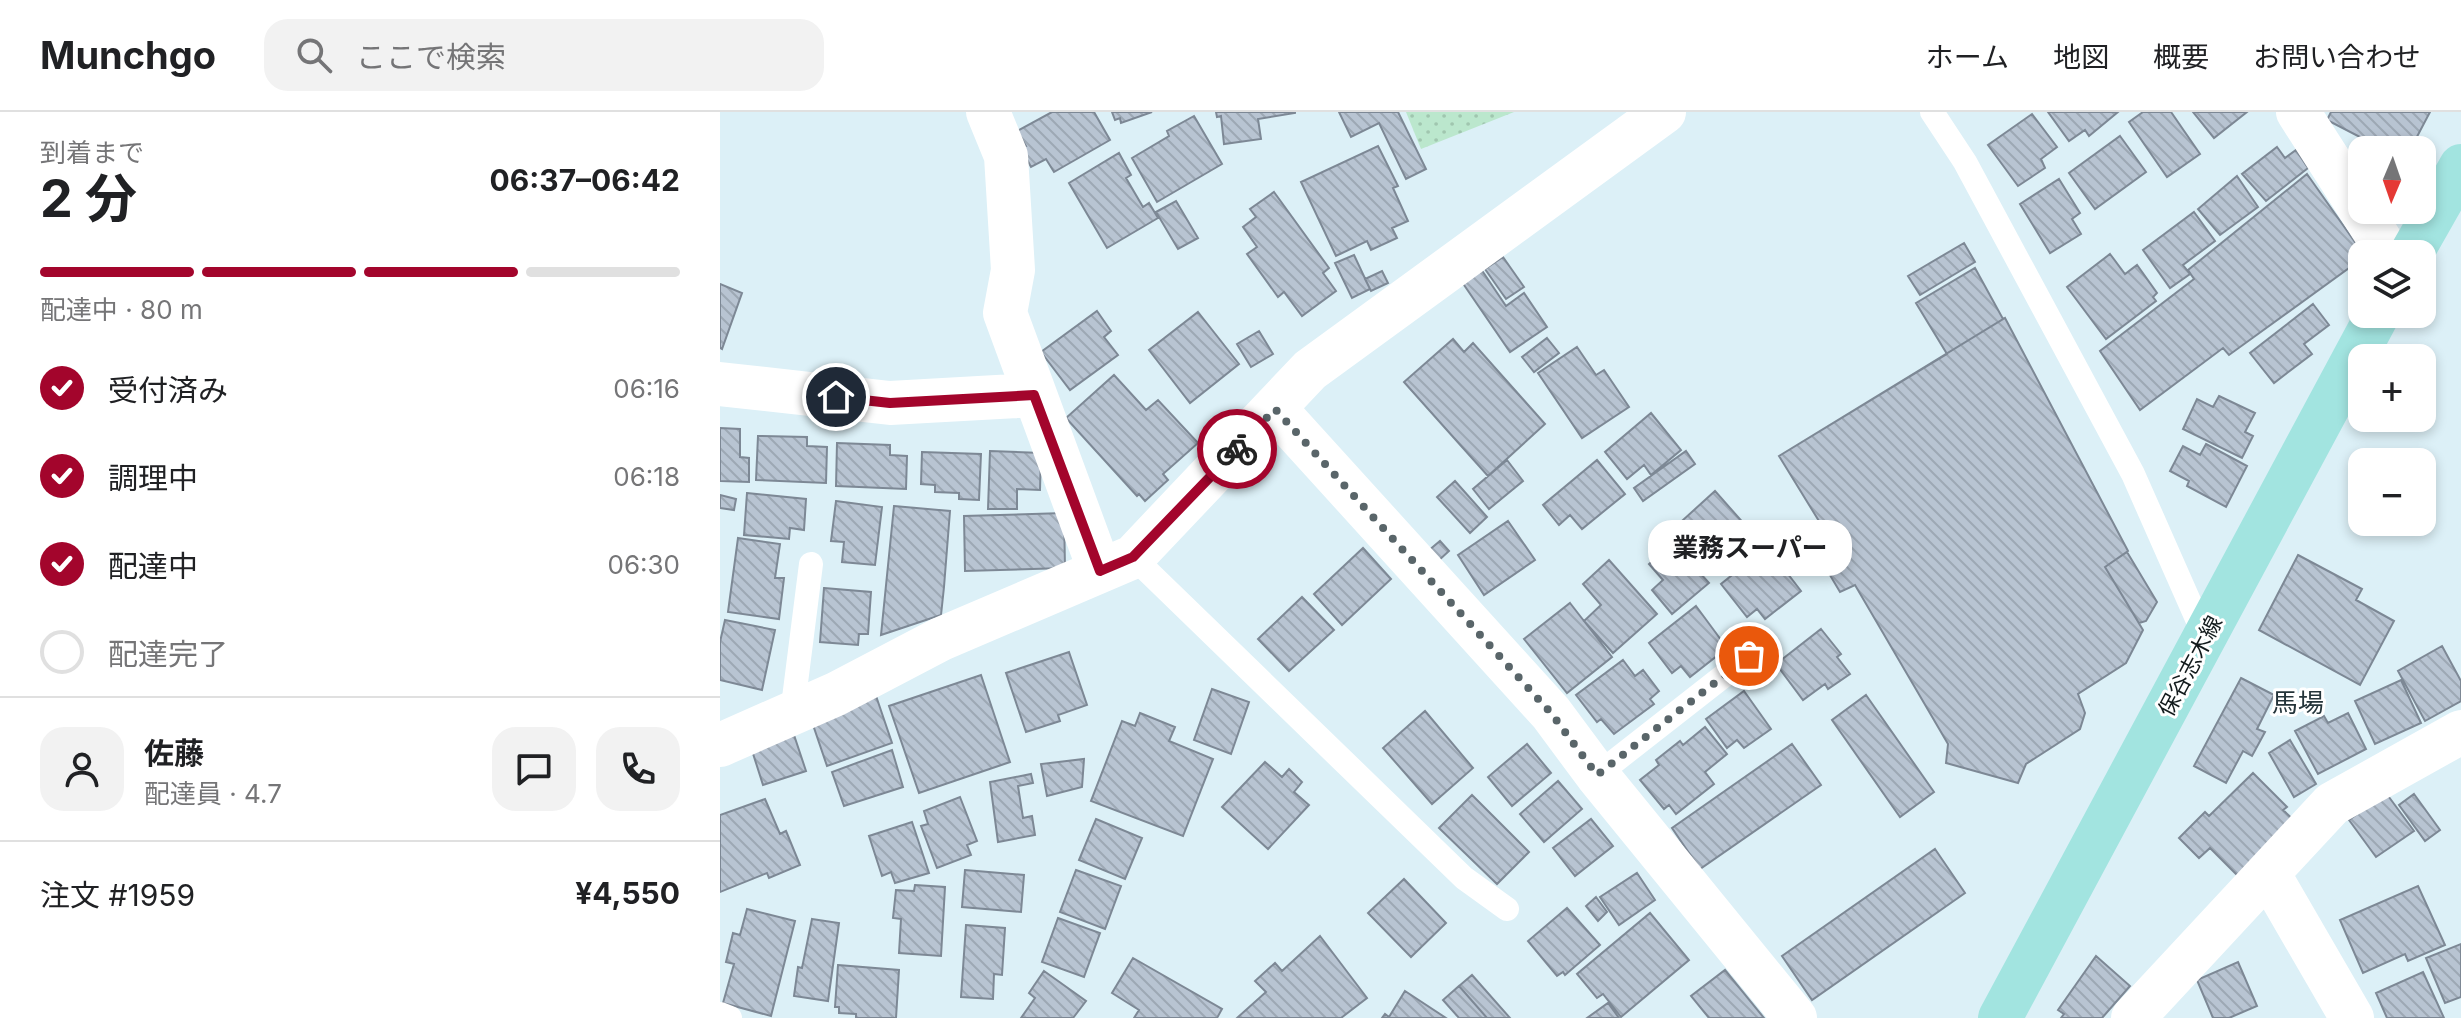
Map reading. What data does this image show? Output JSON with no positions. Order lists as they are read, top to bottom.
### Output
{
  "streets": {
    "main road": ["保谷志木線"]
  },
  "districts": ["馬場"],
  "places": ["業務スーパー"],
  "north": "bottom",
  "page": {
    "header": "Munchgo",
    "search": "ここで検索",
    "nav": [
      "ホーム",
      "地図",
      "概要",
      "お問い合わせ"
    ],
    "heading": ["2 分", "到着まで", "06:37–06:42"],
    "panel": [
      "佐藤",
      "配達員 · 4.7",
      "注文 #1959",
      "¥4,550"
    ],
    "map_buttons": ["+", "−"],
    "bar": "配達中 · 80 m",
    "list": [
      ["受付済み", "06:16"],
      ["調理中", "06:18"],
      ["配達中", "06:30"],
      "配達完了"
    ],
    "bubble": "業務スーパー"
  }
}
